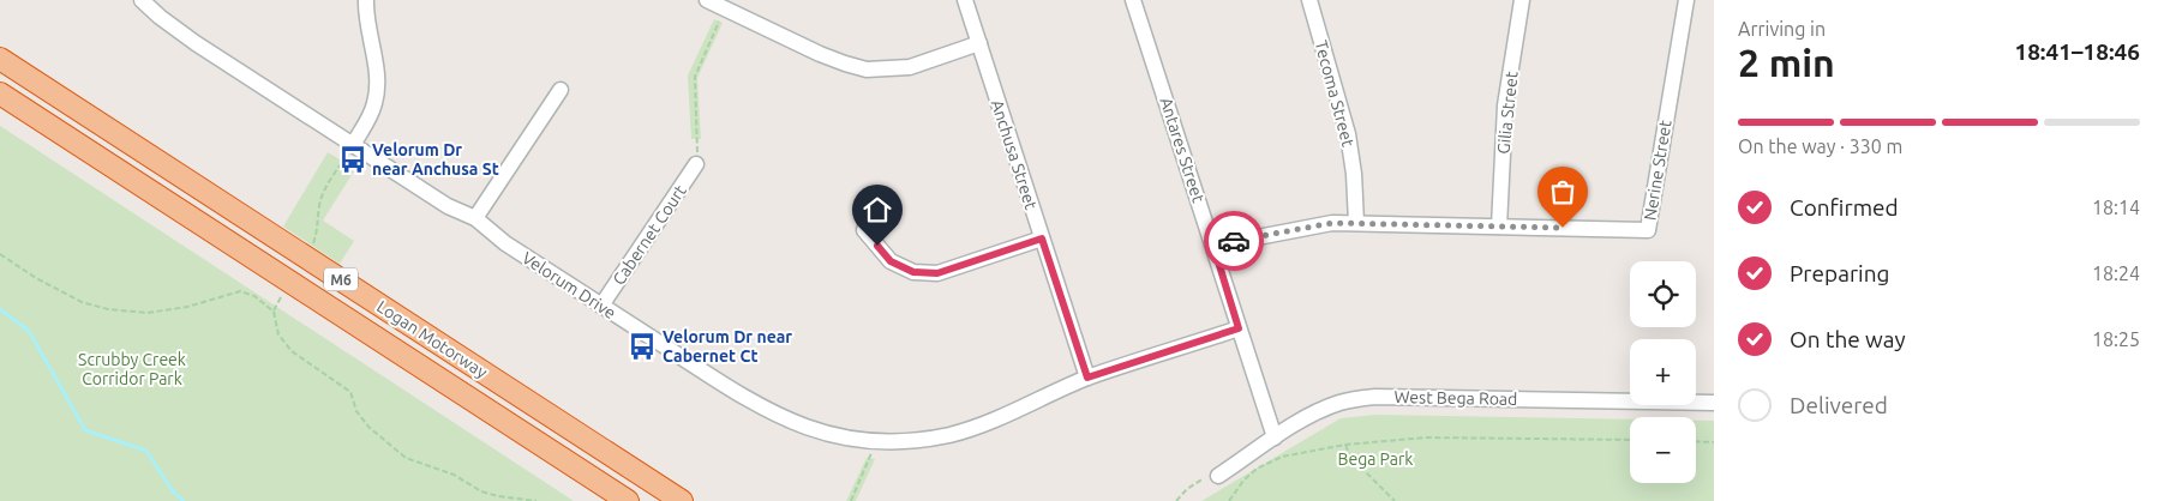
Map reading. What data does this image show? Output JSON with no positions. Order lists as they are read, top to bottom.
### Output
{
  "streets": {
    "highway": ["M6", "Logan Motorway"],
    "street": [
      "Tecoma Street",
      "Gilia Street",
      "Antares Street",
      "Anchusa Street",
      "Nerine Street",
      "Cabernet Court",
      "Velorum Drive",
      "West Bega Road"
    ]
  },
  "crossings": [
    ["Tecoma Street", "Nerine Street"],
    ["Gilia Street", "Nerine Street"],
    ["Antares Street", "Nerine Street"],
    ["Antares Street", "Velorum Drive"],
    ["Antares Street", "West Bega Road"],
    ["Anchusa Street", "Velorum Drive"],
    ["Cabernet Court", "Velorum Drive"]
  ],
  "parks": ["Scrubby Creek Corridor Park", "Bega Park"],
  "places": {
    "bus stop": ["Velorum Dr near Anchusa St", "Velorum Dr near Cabernet Ct"]
  },
  "page": {
    "heading": ["2 min", "Arriving in", "18:41–18:46"],
    "bar": "On the way · 330 m",
    "list": [
      ["Confirmed", "18:14"],
      ["Preparing", "18:24"],
      ["On the way", "18:25"],
      "Delivered"
    ],
    "map_buttons": ["+", "−"]
  }
}
